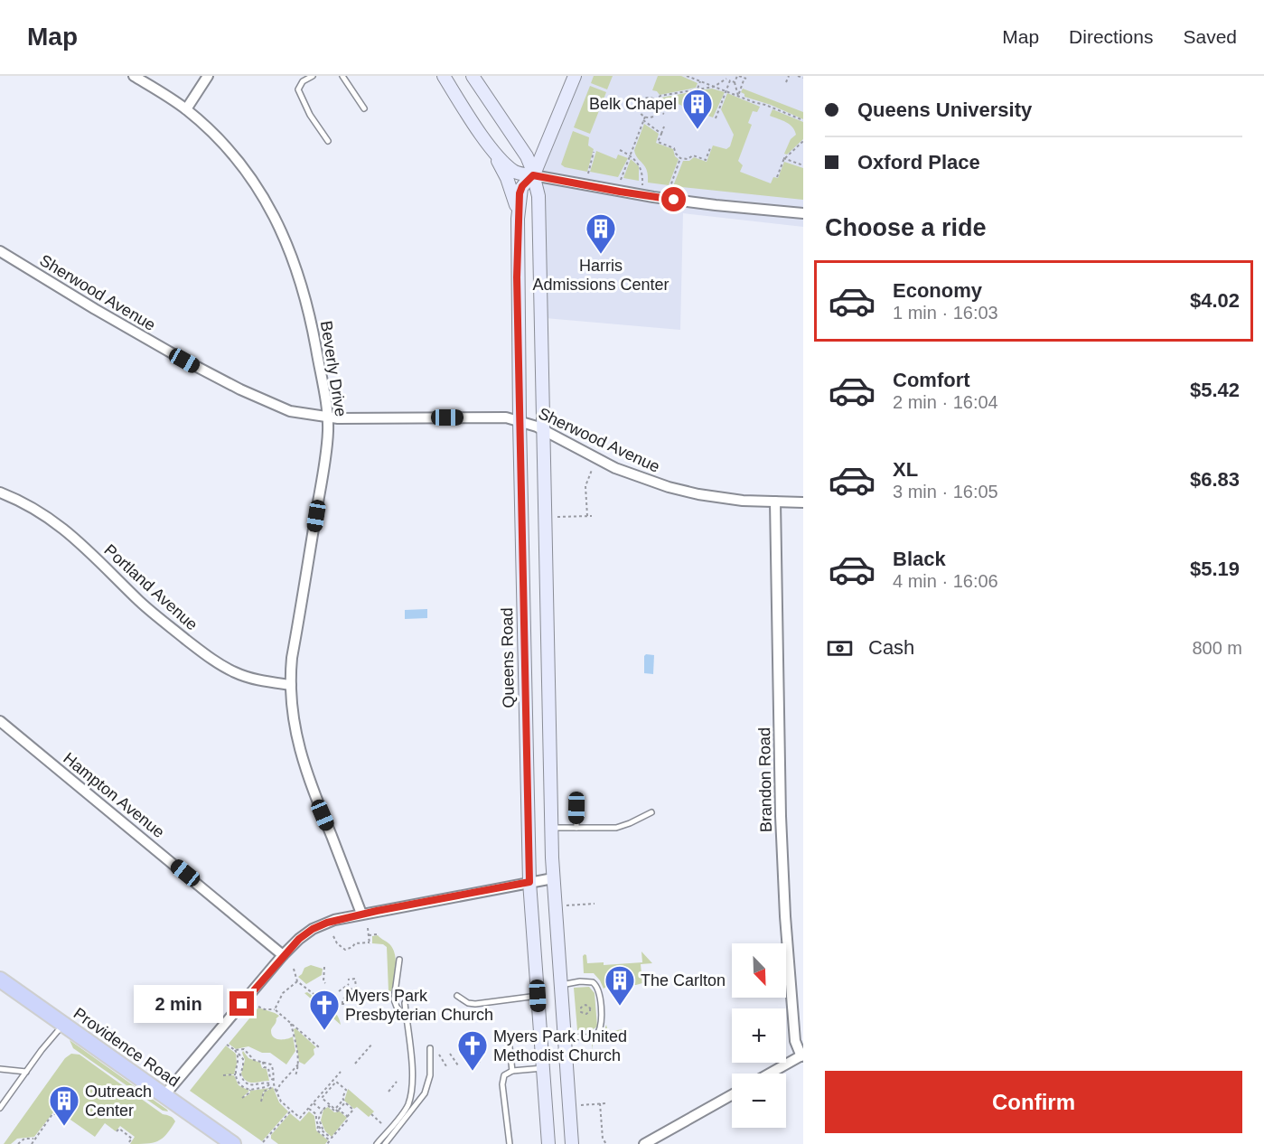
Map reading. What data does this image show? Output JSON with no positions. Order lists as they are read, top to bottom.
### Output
{
  "streets": {
    "main road": ["Providence Road"],
    "street": [
      "Sherwood Avenue",
      "Beverly Drive",
      "Portland Avenue",
      "Queens Road",
      "Brandon Road",
      "Hampton Avenue"
    ]
  },
  "crossings": [
    ["Sherwood Avenue", "Beverly Drive"],
    ["Sherwood Avenue", "Queens Road"],
    ["Sherwood Avenue", "Brandon Road"],
    ["Beverly Drive", "Portland Avenue"]
  ],
  "places": {
    "building": [
      "Belk Chapel",
      "Harris Admissions Center",
      "The Carlton",
      "Outreach Center"
    ],
    "church": ["Myers Park Presbyterian Church", "Myers Park United Methodist Church"]
  },
  "north": "bottom right",
  "page": {
    "header": "Map",
    "nav": ["Map", "Directions", "Saved"],
    "banner": ["Queens University", "Oxford Place"],
    "heading": "Choose a ride",
    "list": [
      {
        "name": "Economy",
        "note": "1 min · 16:03",
        "value": "$4.02"
      },
      {
        "name": "Comfort",
        "note": "2 min · 16:04",
        "value": "$5.42"
      },
      {
        "name": "XL",
        "note": "3 min · 16:05",
        "value": "$6.83"
      },
      {
        "name": "Black",
        "note": "4 min · 16:06",
        "value": "$5.19"
      }
    ],
    "pay": ["Cash", "800 m"],
    "map_buttons": ["+", "−"],
    "bubble": "2 min",
    "buttons": "Confirm"
  }
}
